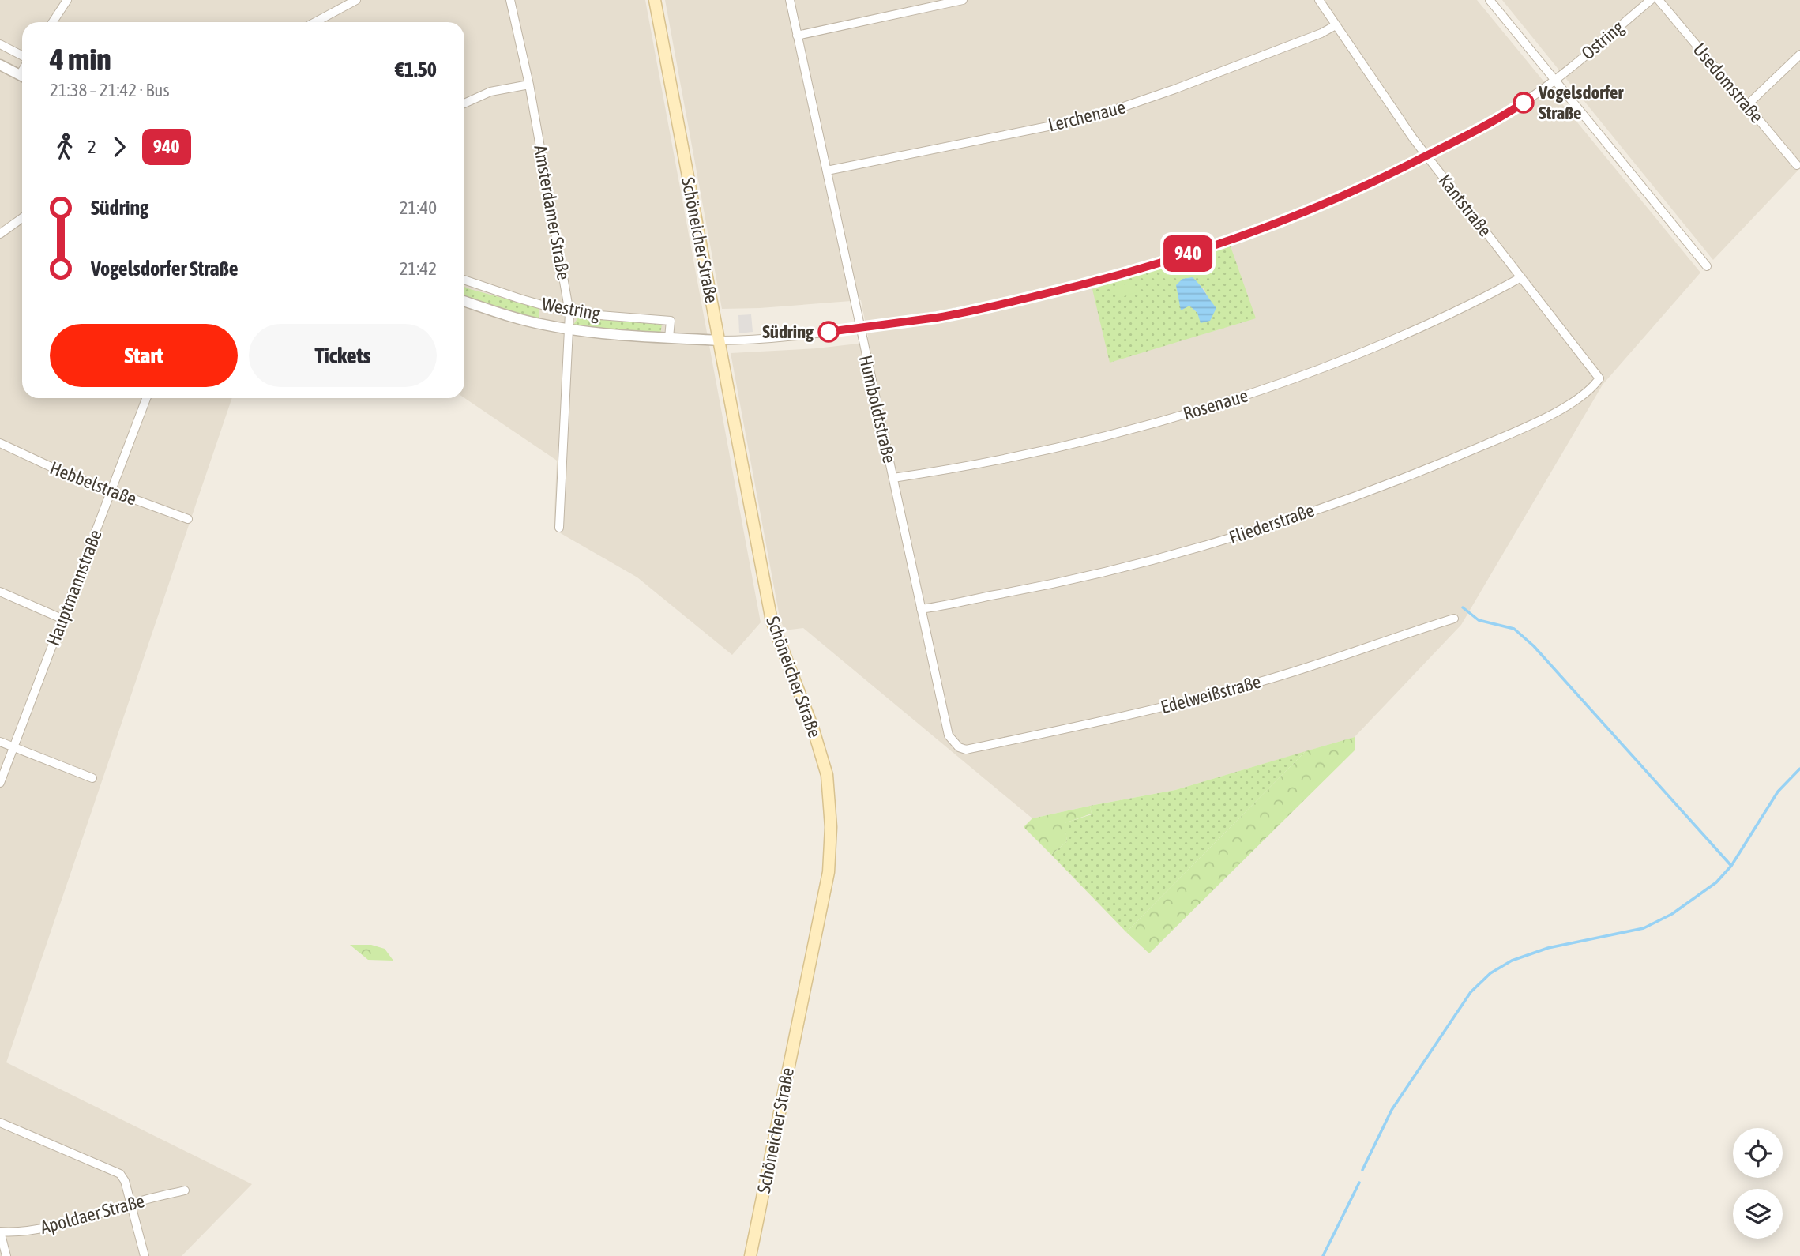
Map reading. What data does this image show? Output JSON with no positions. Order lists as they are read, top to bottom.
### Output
{
  "streets": {
    "main road": ["Schöneicher Straße"],
    "street": [
      "Ostring",
      "Usedomstraße",
      "Lerchenaue",
      "Kantstraße",
      "Amsterdamer Straße",
      "Westring",
      "Rosenaue",
      "Humboldtstraße",
      "Hebbelstraße",
      "Fliederstraße",
      "Hauptmannstraße",
      "Edelweißstraße",
      "Apoldaer Straße"
    ]
  },
  "crossings": [
    ["Lerchenaue", "Kantstraße"],
    ["Lerchenaue", "Humboldtstraße"],
    ["Kantstraße", "Rosenaue"],
    ["Kantstraße", "Fliederstraße"],
    ["Amsterdamer Straße", "Westring"],
    ["Schöneicher Straße", "Westring"],
    ["Rosenaue", "Humboldtstraße"],
    ["Humboldtstraße", "Fliederstraße"],
    ["Humboldtstraße", "Edelweißstraße"],
    ["Hebbelstraße", "Hauptmannstraße"]
  ],
  "places": ["Vogelsdorfer Straße", "Südring"],
  "lines": ["bus line 940"],
  "page": {
    "on_map": "940",
    "heading": ["4 min", "21:38 – 21:42 · Bus", "€1.50"],
    "legs": ["2", "940"],
    "list": [
      {
        "name": "Südring",
        "value": "21:40"
      },
      {
        "name": "Vogelsdorfer Straße",
        "value": "21:42"
      }
    ],
    "buttons": ["Start", "Tickets"]
  }
}
